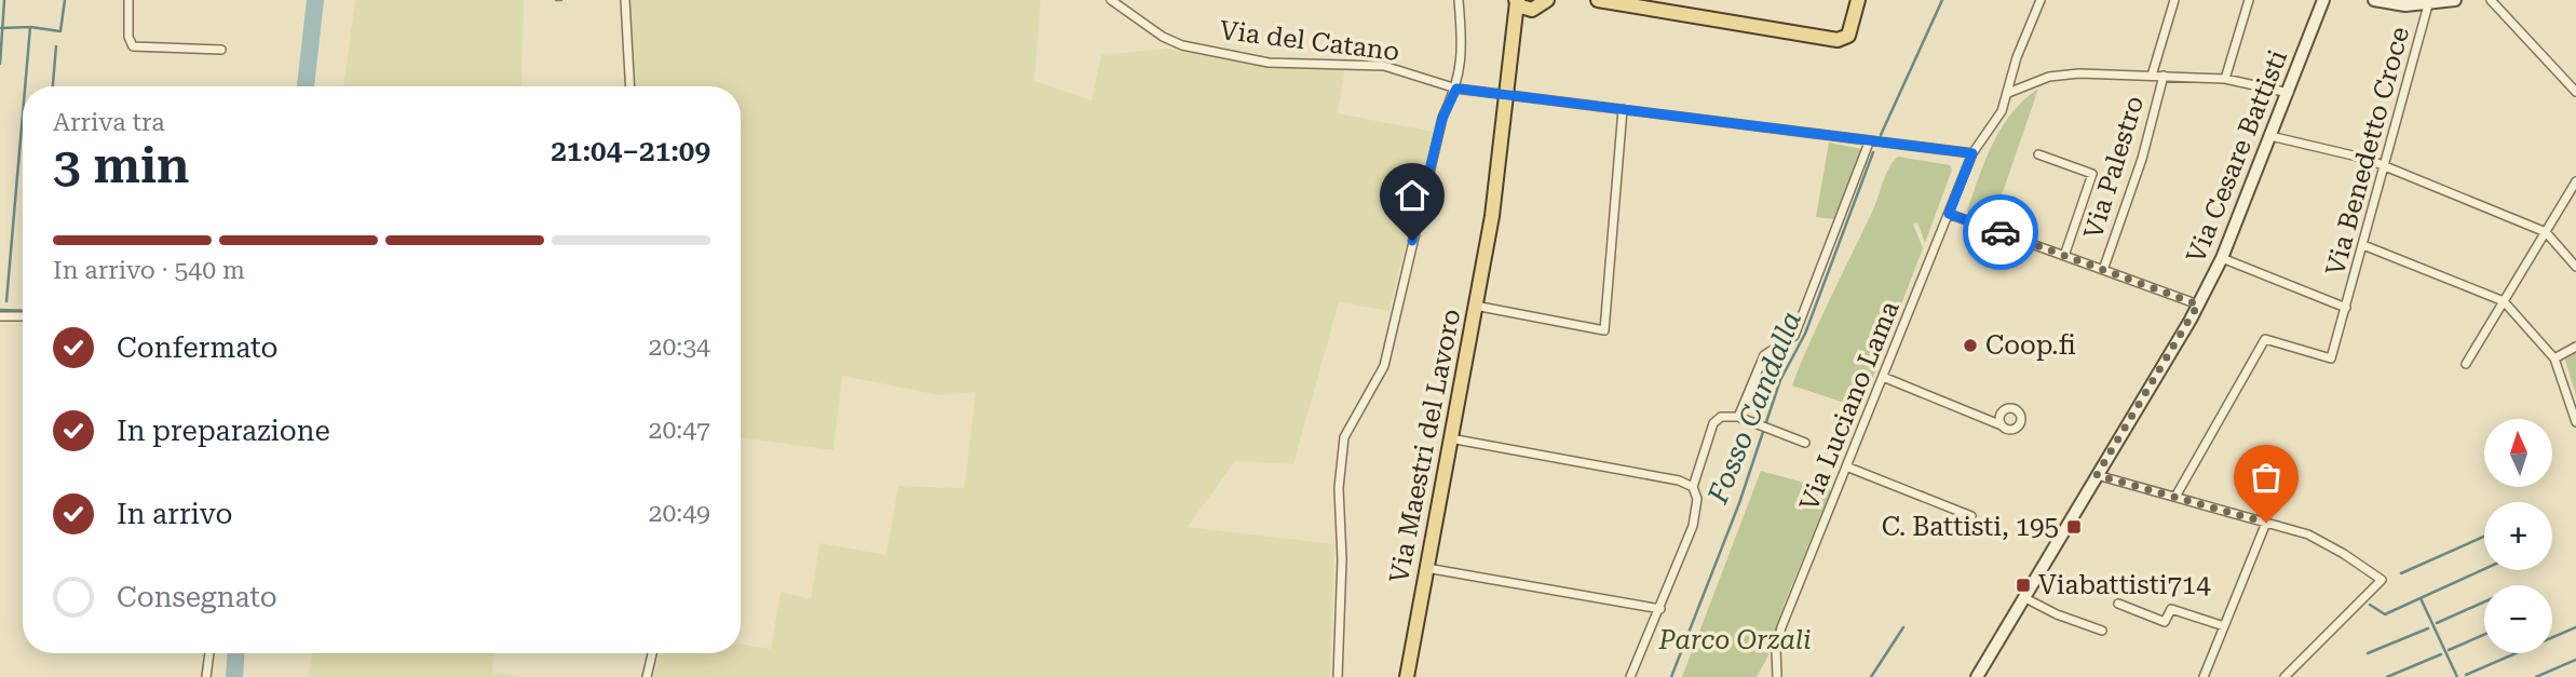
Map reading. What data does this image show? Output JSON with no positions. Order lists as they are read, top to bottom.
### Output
{
  "streets": {
    "main road": ["Via Maestri del Lavoro"],
    "street": [
      "Via del Catano",
      "Via Benedetto Croce",
      "Via Cesare Battisti",
      "Via Palestro",
      "Via Luciano Lama"
    ]
  },
  "crossings": [
    ["Via del Catano", "Via Luciano Lama"],
    ["Via del Catano", "Via Maestri del Lavoro"],
    ["Via Cesare Battisti", "Via Palestro"],
    ["Via Palestro", "Via Luciano Lama"]
  ],
  "water": ["Fosso Candalla"],
  "parks": ["Parco Orzali"],
  "places": {
    "other": ["Coop.fi"],
    "transit": ["C. Battisti, 195", "Viabattisti714"]
  },
  "north": "top",
  "page": {
    "heading": ["3 min", "Arriva tra", "21:04–21:09"],
    "bar": "In arrivo · 540 m",
    "list": [
      ["Confermato", "20:34"],
      ["In preparazione", "20:47"],
      ["In arrivo", "20:49"],
      "Consegnato"
    ],
    "map_buttons": ["+", "−"]
  }
}
